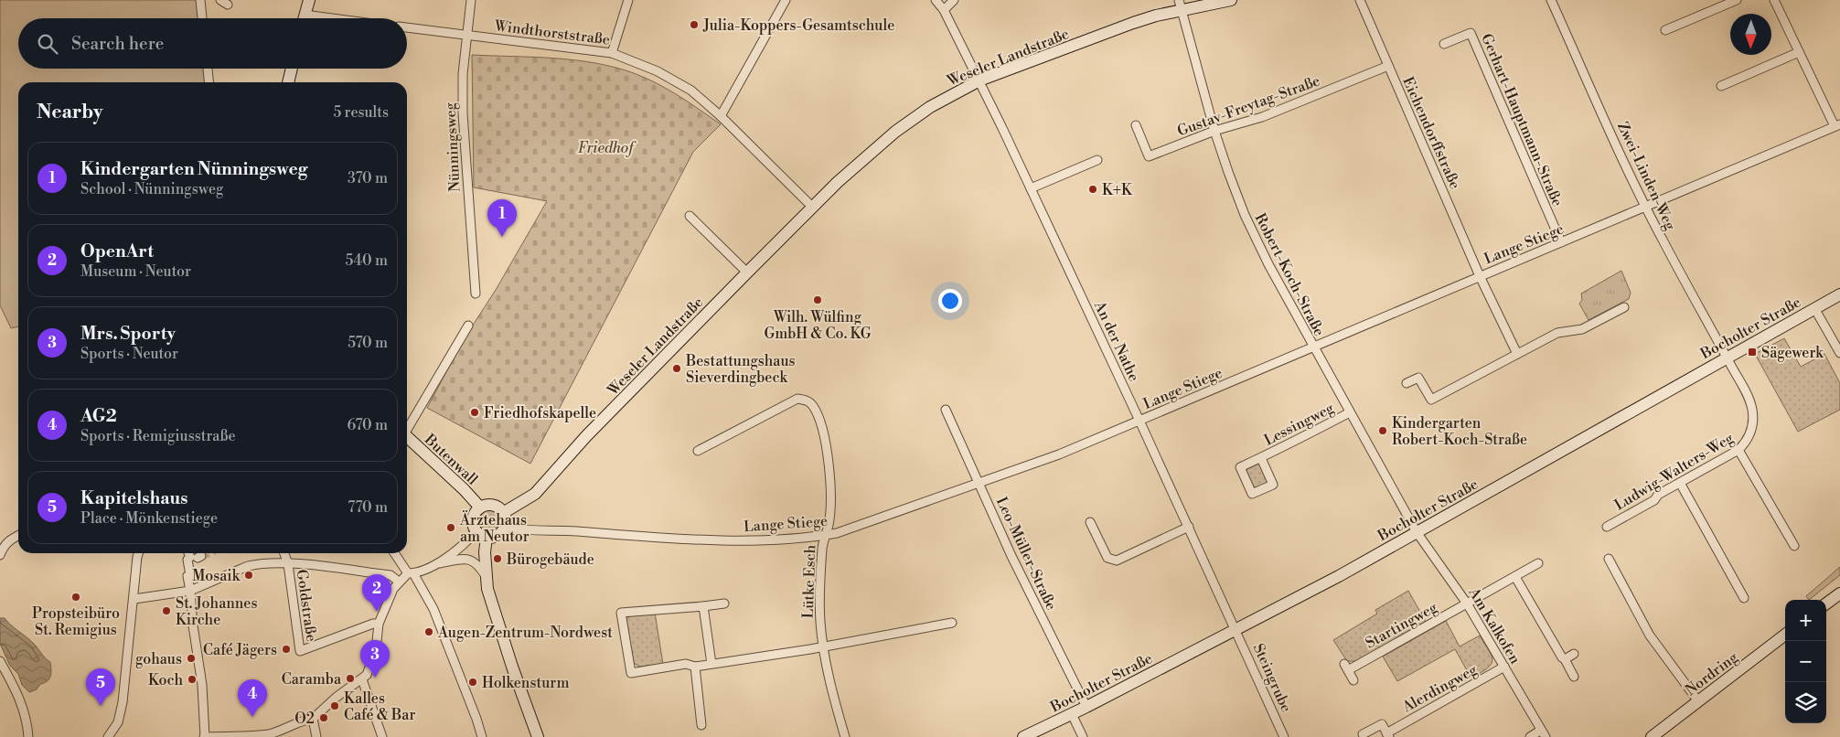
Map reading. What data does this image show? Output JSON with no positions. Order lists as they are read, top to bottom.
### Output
{
  "streets": {
    "street": [
      "Windthorststraße",
      "Weseler Landstraße",
      "Gustav-Freytag-Straße",
      "Gerhart-Hauptmann-Straße",
      "Eichendorffstraße",
      "Nünningsweg",
      "Zwei-Linden-Weg",
      "Lange Stiege",
      "Robert-Koch-Straße",
      "Bocholter Straße",
      "An der Nathe",
      "Lessingweg",
      "Butenwall",
      "Ludwig-Walters-Weg",
      "Leo-Müller-Straße",
      "Lütke Esch",
      "Goldstraße",
      "Startingweg",
      "Am Kalkofen",
      "Nordring",
      "Steingrube",
      "Alerdingweg"
    ]
  },
  "crossings": [
    ["Windthorststraße", "Weseler Landstraße"],
    ["Windthorststraße", "Nünningsweg"],
    ["Weseler Landstraße", "Lange Stiege"],
    ["Weseler Landstraße", "Robert-Koch-Straße"],
    ["Weseler Landstraße", "An der Nathe"],
    ["Weseler Landstraße", "Butenwall"],
    ["Gustav-Freytag-Straße", "Eichendorffstraße"],
    ["Gustav-Freytag-Straße", "Robert-Koch-Straße"],
    ["Gerhart-Hauptmann-Straße", "Lange Stiege"],
    ["Eichendorffstraße", "Lange Stiege"],
    ["Zwei-Linden-Weg", "Lange Stiege"],
    ["Zwei-Linden-Weg", "Bocholter Straße"],
    ["Zwei-Linden-Weg", "Ludwig-Walters-Weg"],
    ["Lange Stiege", "Robert-Koch-Straße"],
    ["Lange Stiege", "An der Nathe"],
    ["Lange Stiege", "Butenwall"],
    ["Lange Stiege", "Leo-Müller-Straße"],
    ["Lange Stiege", "Lütke Esch"],
    ["Robert-Koch-Straße", "Bocholter Straße"],
    ["Robert-Koch-Straße", "Lessingweg"],
    ["Robert-Koch-Straße", "Am Kalkofen"],
    ["Bocholter Straße", "An der Nathe"],
    ["Bocholter Straße", "Ludwig-Walters-Weg"],
    ["Bocholter Straße", "Leo-Müller-Straße"],
    ["Bocholter Straße", "Am Kalkofen"],
    ["Bocholter Straße", "Steingrube"],
    ["An der Nathe", "Steingrube"],
    ["Startingweg", "Am Kalkofen"],
    ["Am Kalkofen", "Alerdingweg"]
  ],
  "parks": ["Friedhof"],
  "places": {
    "other": [
      "Julia-Koppers-Gesamtschule",
      "K+K",
      "Wilh. Wülfing GmbH & Co. KG",
      "Bestattungshaus Sieverdingbeck",
      "Friedhofskapelle",
      "Kindergarten Robert-Koch-Straße",
      "Ärztehaus am Neutor",
      "Bürogebäude",
      "Mosaik",
      "Propsteibüro St. Remigius",
      "St. Johannes Kirche",
      "Augen-Zentrum-Nordwest",
      "Café Jägers",
      "gohaus",
      "Caramba",
      "Koch",
      "Holkensturm",
      "Kalles Café & Bar",
      "O2"
    ],
    "transit": ["Sägewerk"]
  },
  "north": "bottom",
  "page": {
    "search": "Search here",
    "heading": ["Nearby", "5 results"],
    "list": [
      {
        "mark": "1",
        "name": "Kindergarten Nünningsweg",
        "note": "School · Nünningsweg",
        "value": "370 m"
      },
      {
        "mark": "2",
        "name": "OpenArt",
        "note": "Museum · Neutor",
        "value": "540 m"
      },
      {
        "mark": "3",
        "name": "Mrs. Sporty",
        "note": "Sports · Neutor",
        "value": "570 m"
      },
      {
        "mark": "4",
        "name": "AG2",
        "note": "Sports · Remigiusstraße",
        "value": "670 m"
      },
      {
        "mark": "5",
        "name": "Kapitelshaus",
        "note": "Place · Mönkenstiege",
        "value": "770 m"
      }
    ],
    "pins": [
      "1",
      "2",
      "3",
      "5",
      "4"
    ],
    "map_buttons": ["+", "−"]
  }
}
